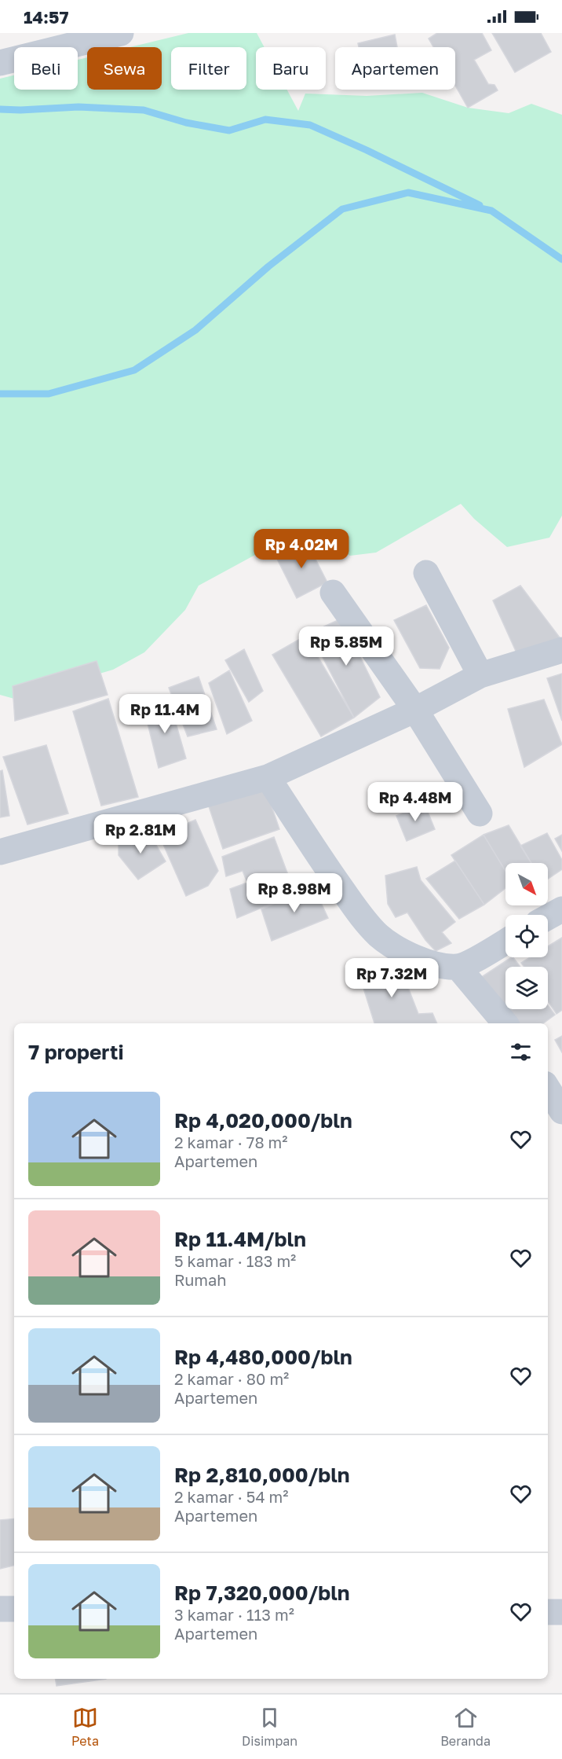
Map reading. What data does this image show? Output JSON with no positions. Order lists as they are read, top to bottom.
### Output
{
  "north": "bottom right",
  "page": {
    "status": "14:57",
    "chip": [
      "Beli",
      "Sewa",
      "Filter",
      "Baru",
      "Apartemen"
    ],
    "price": [
      "Rp 4.02M",
      "Rp 5.85M",
      "Rp 11.4M",
      "Rp 4.48M",
      "Rp 2.81M",
      "Rp 8.98M",
      "Rp 7.32M"
    ],
    "heading": "7 properti",
    "list": [
      {
        "name": "Rp 4,020,000/bln",
        "note": "2 kamar · 78 m² · Apartemen"
      },
      {
        "name": "Rp 11.4M/bln",
        "note": "5 kamar · 183 m² · Rumah"
      },
      {
        "name": "Rp 4,480,000/bln",
        "note": "2 kamar · 80 m² · Apartemen"
      },
      {
        "name": "Rp 2,810,000/bln",
        "note": "2 kamar · 54 m² · Apartemen"
      },
      {
        "name": "Rp 7,320,000/bln",
        "note": "3 kamar · 113 m² · Apartemen"
      }
    ],
    "tabs": ["Peta", "Disimpan", "Beranda"]
  }
}
